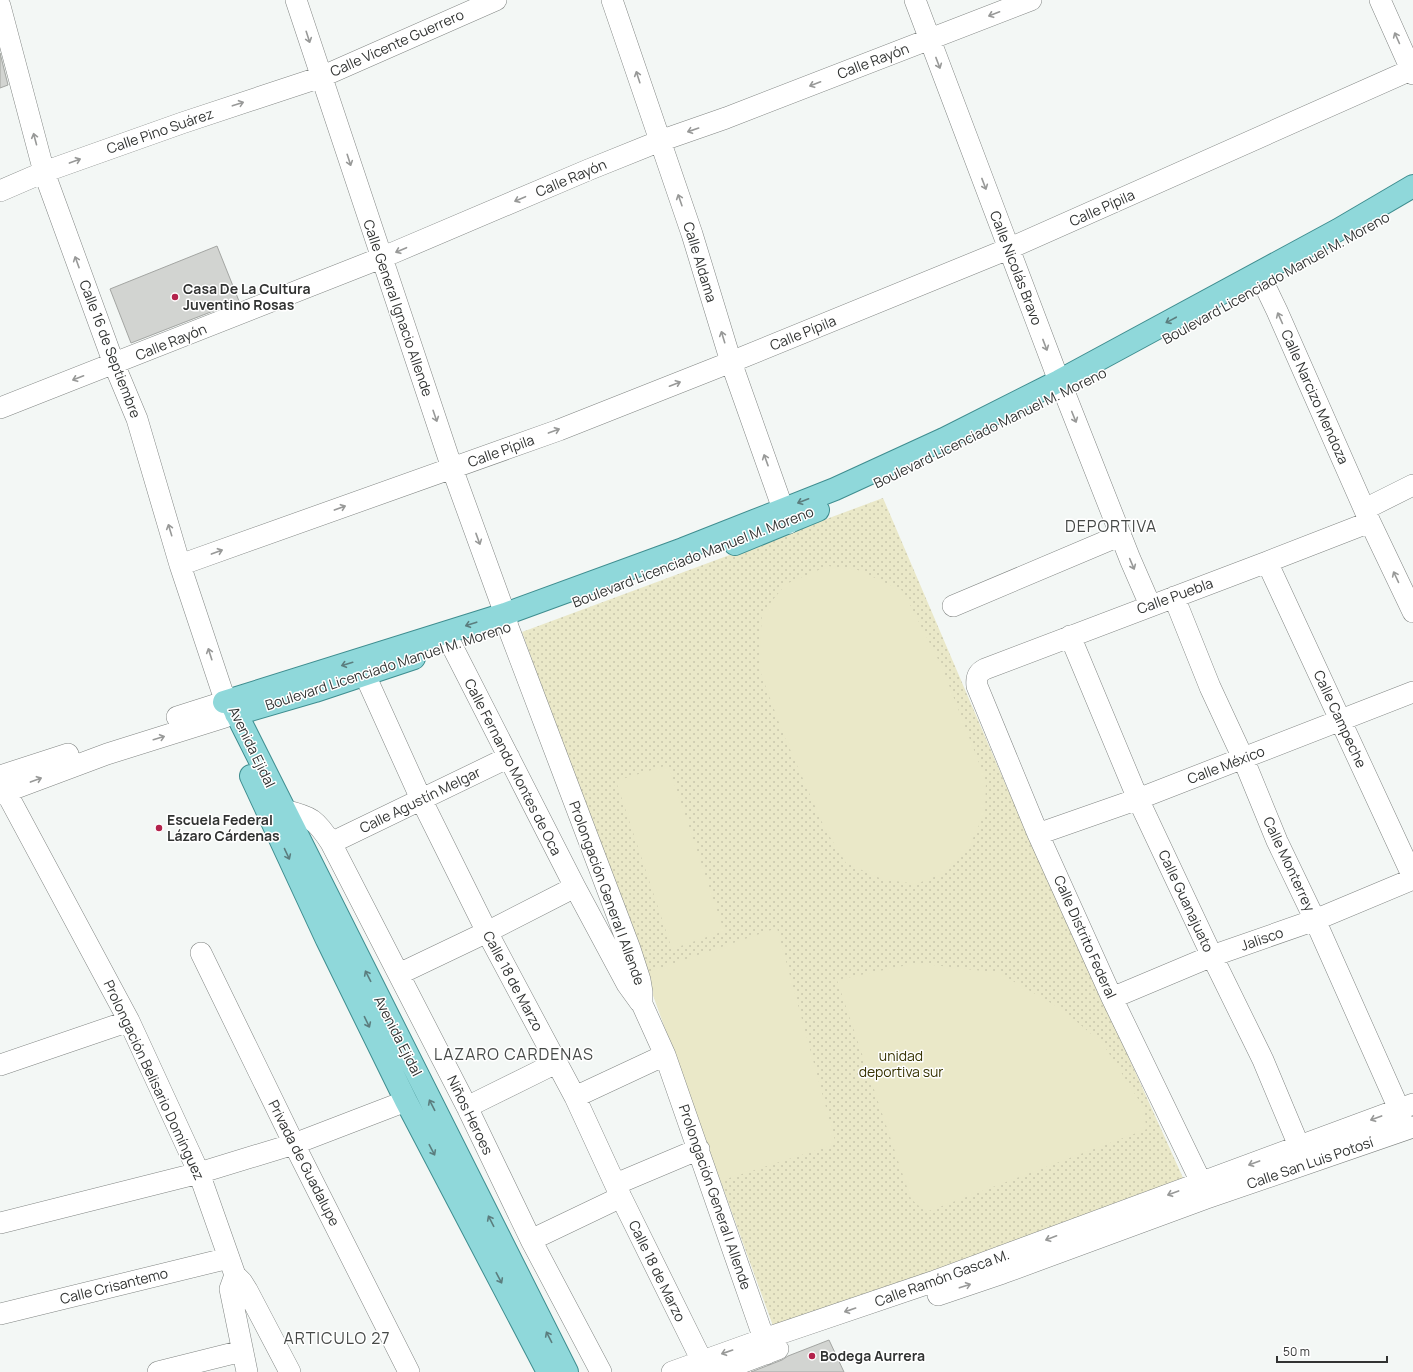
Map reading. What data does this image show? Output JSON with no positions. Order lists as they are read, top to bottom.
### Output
{
  "streets": {
    "main road": ["Boulevard Licenciado Manuel M. Moreno", "Avenida Ejidal"],
    "street": [
      "Calle Vicente Guerrero",
      "Calle Rayón",
      "Calle Pino Suárez",
      "Calle Pípila",
      "Calle Aldama",
      "Calle Nicolás Bravo",
      "Calle General Ignacio Allende",
      "Calle 16 de Septiembre",
      "Calle Narcizo Mendoza",
      "Calle Puebla",
      "Calle Campeche",
      "Calle México",
      "Calle Fernando Montes de Oca",
      "Calle Agustín Melgar",
      "Calle Monterrey",
      "Prolongación General I Allende",
      "Calle Guanajuato",
      "Calle Distrito Federal",
      "Jalisco",
      "Calle 18 de Marzo",
      "Prolongación Belisario Domínguez",
      "Niños Heroes",
      "Privada de Guadalupe",
      "Calle San Luis Potosí",
      "Calle Ramón Gasca M.",
      "Calle Crisantemo"
    ]
  },
  "crossings": [
    ["Calle Vicente Guerrero", "Calle Pino Suárez"],
    ["Calle Vicente Guerrero", "Calle General Ignacio Allende"],
    ["Calle Rayón", "Calle Aldama"],
    ["Calle Rayón", "Calle Nicolás Bravo"],
    ["Calle Rayón", "Calle General Ignacio Allende"],
    ["Calle Rayón", "Calle 16 de Septiembre"],
    ["Calle Pino Suárez", "Calle General Ignacio Allende"],
    ["Calle Pino Suárez", "Calle 16 de Septiembre"],
    ["Calle Pípila", "Calle Aldama"],
    ["Calle Pípila", "Calle Nicolás Bravo"],
    ["Calle Pípila", "Calle General Ignacio Allende"],
    ["Calle Pípila", "Calle 16 de Septiembre"],
    ["Calle Aldama", "Boulevard Licenciado Manuel M. Moreno"],
    ["Calle Nicolás Bravo", "Boulevard Licenciado Manuel M. Moreno"],
    ["Calle Nicolás Bravo", "Calle Puebla"],
    ["Boulevard Licenciado Manuel M. Moreno", "Calle General Ignacio Allende"],
    ["Boulevard Licenciado Manuel M. Moreno", "Calle 16 de Septiembre"],
    ["Boulevard Licenciado Manuel M. Moreno", "Calle Narcizo Mendoza"],
    ["Boulevard Licenciado Manuel M. Moreno", "Avenida Ejidal"],
    ["Boulevard Licenciado Manuel M. Moreno", "Calle Fernando Montes de Oca"],
    ["Boulevard Licenciado Manuel M. Moreno", "Prolongación General I Allende"],
    ["Boulevard Licenciado Manuel M. Moreno", "Calle 18 de Marzo"],
    ["Boulevard Licenciado Manuel M. Moreno", "Prolongación Belisario Domínguez"],
    ["Calle General Ignacio Allende", "Prolongación General I Allende"],
    ["Calle 16 de Septiembre", "Avenida Ejidal"],
    ["Calle Narcizo Mendoza", "Calle Puebla"],
    ["Calle Puebla", "Calle Campeche"],
    ["Calle Puebla", "Calle Monterrey"],
    ["Calle Puebla", "Calle Guanajuato"],
    ["Calle Puebla", "Calle Distrito Federal"],
    ["Calle Campeche", "Calle México"],
    ["Calle Campeche", "Jalisco"],
    ["Avenida Ejidal", "Niños Heroes"],
    ["Calle México", "Calle Monterrey"],
    ["Calle México", "Calle Guanajuato"],
    ["Calle México", "Calle Distrito Federal"],
    ["Calle Fernando Montes de Oca", "Calle Agustín Melgar"],
    ["Calle Fernando Montes de Oca", "Prolongación General I Allende"],
    ["Calle Agustín Melgar", "Calle 18 de Marzo"],
    ["Calle Agustín Melgar", "Niños Heroes"],
    ["Calle Monterrey", "Jalisco"],
    ["Calle Monterrey", "Calle San Luis Potosí"],
    ["Prolongación General I Allende", "Calle Ramón Gasca M."],
    ["Calle Guanajuato", "Jalisco"],
    ["Calle Guanajuato", "Calle San Luis Potosí"],
    ["Calle Distrito Federal", "Jalisco"],
    ["Calle Distrito Federal", "Calle San Luis Potosí"],
    ["Calle Distrito Federal", "Calle Ramón Gasca M."],
    ["Calle 18 de Marzo", "Calle Ramón Gasca M."],
    ["Prolongación Belisario Domínguez", "Calle Crisantemo"],
    ["Calle San Luis Potosí", "Calle Ramón Gasca M."]
  ],
  "one_way": [
    "Calle Rayón",
    "Calle Pino Suárez",
    "Calle Pípila",
    "Calle Aldama",
    "Calle Nicolás Bravo",
    "Calle General Ignacio Allende",
    "Calle 16 de Septiembre",
    "Calle Narcizo Mendoza"
  ],
  "districts": ["DEPORTIVA", "LAZARO CARDENAS", "ARTICULO 27"],
  "parks": ["unidad deportiva sur"],
  "places": ["Casa De La Cultura Juventino Rosas", "Escuela Federal Lázaro Cárdenas", "Bodega Aurrera"],
  "scale_bar": "50 m"
}
